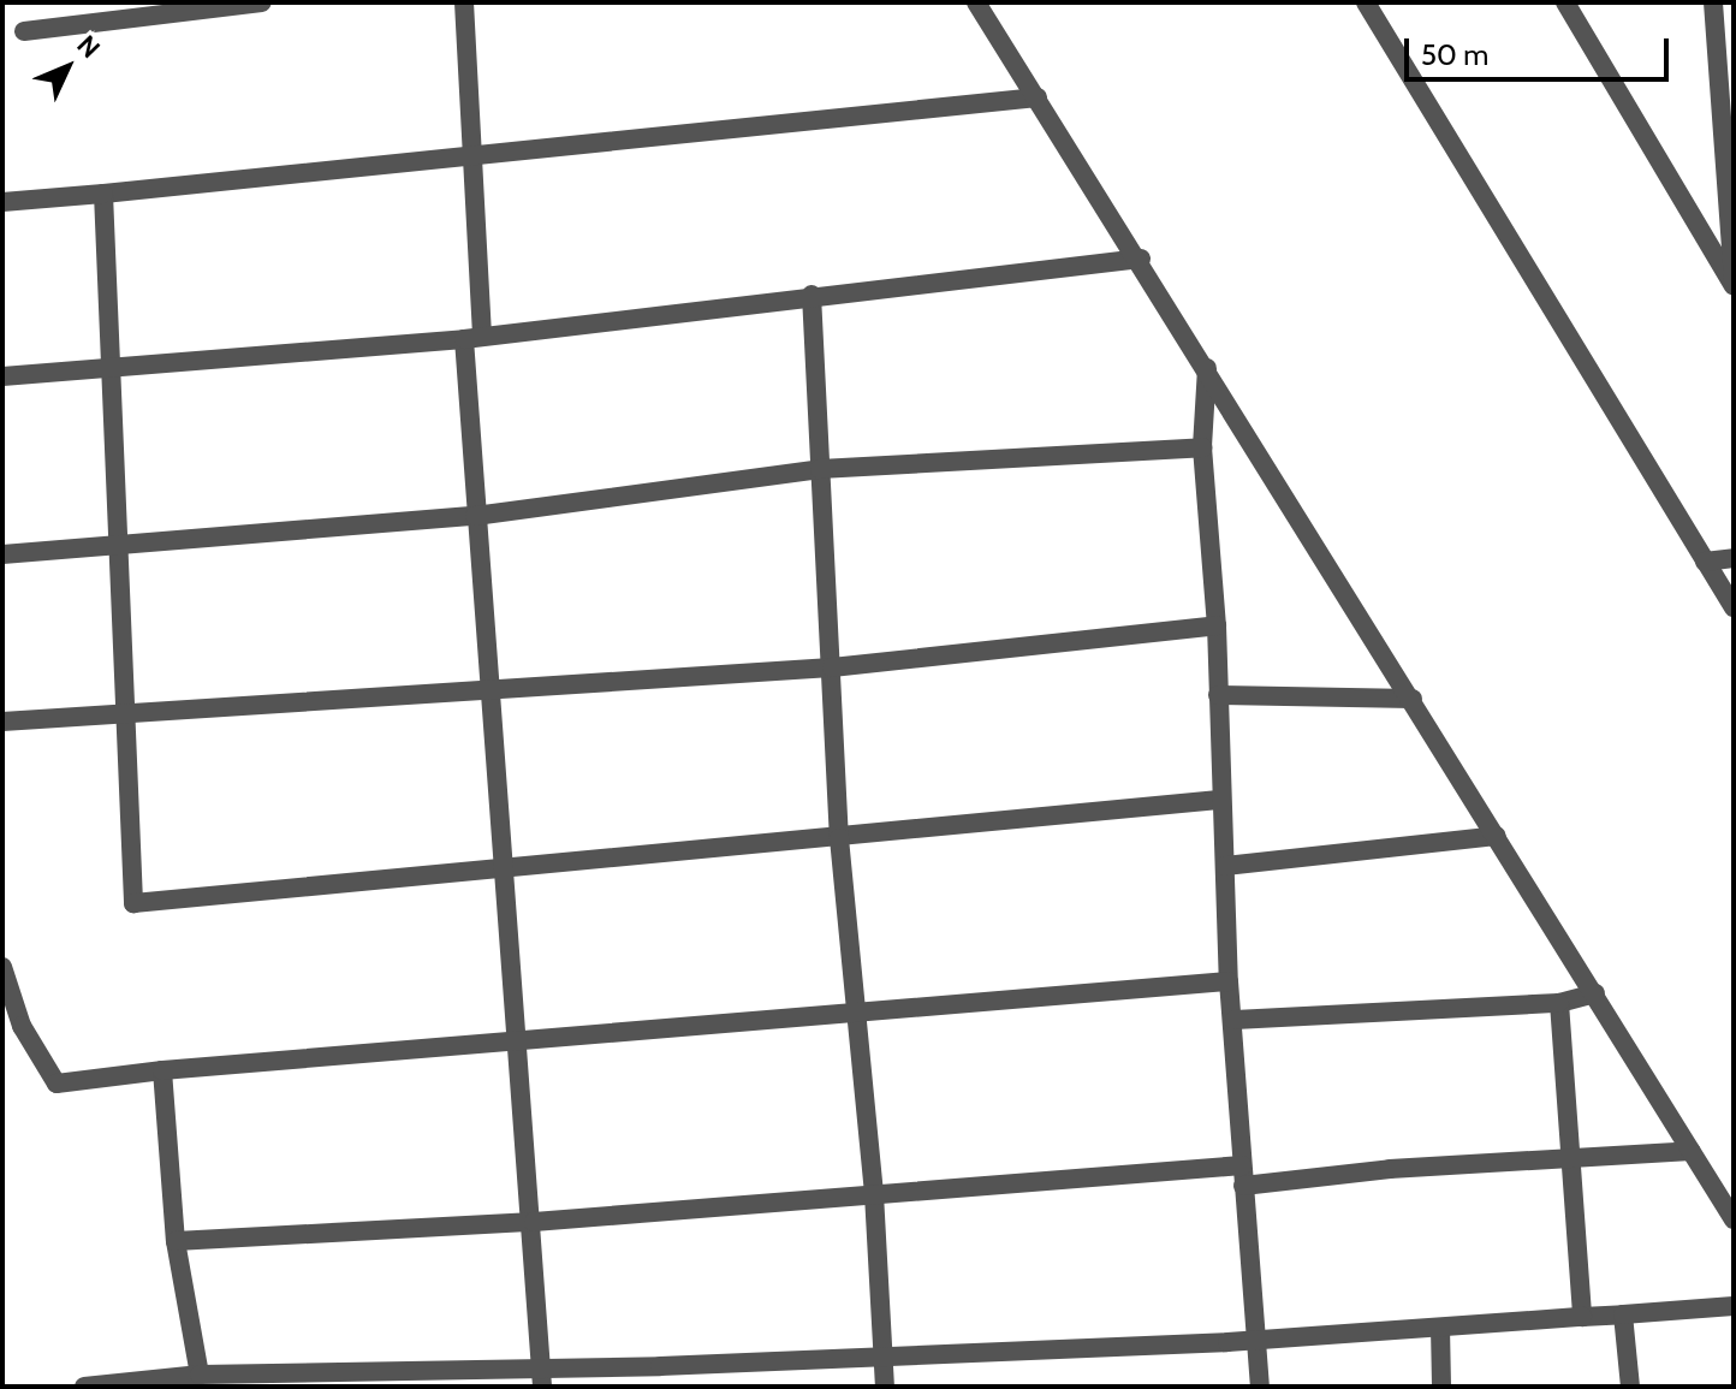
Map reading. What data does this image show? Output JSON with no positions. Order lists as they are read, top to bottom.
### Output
{
  "scale_bar": "50 m",
  "north": "top right"
}
